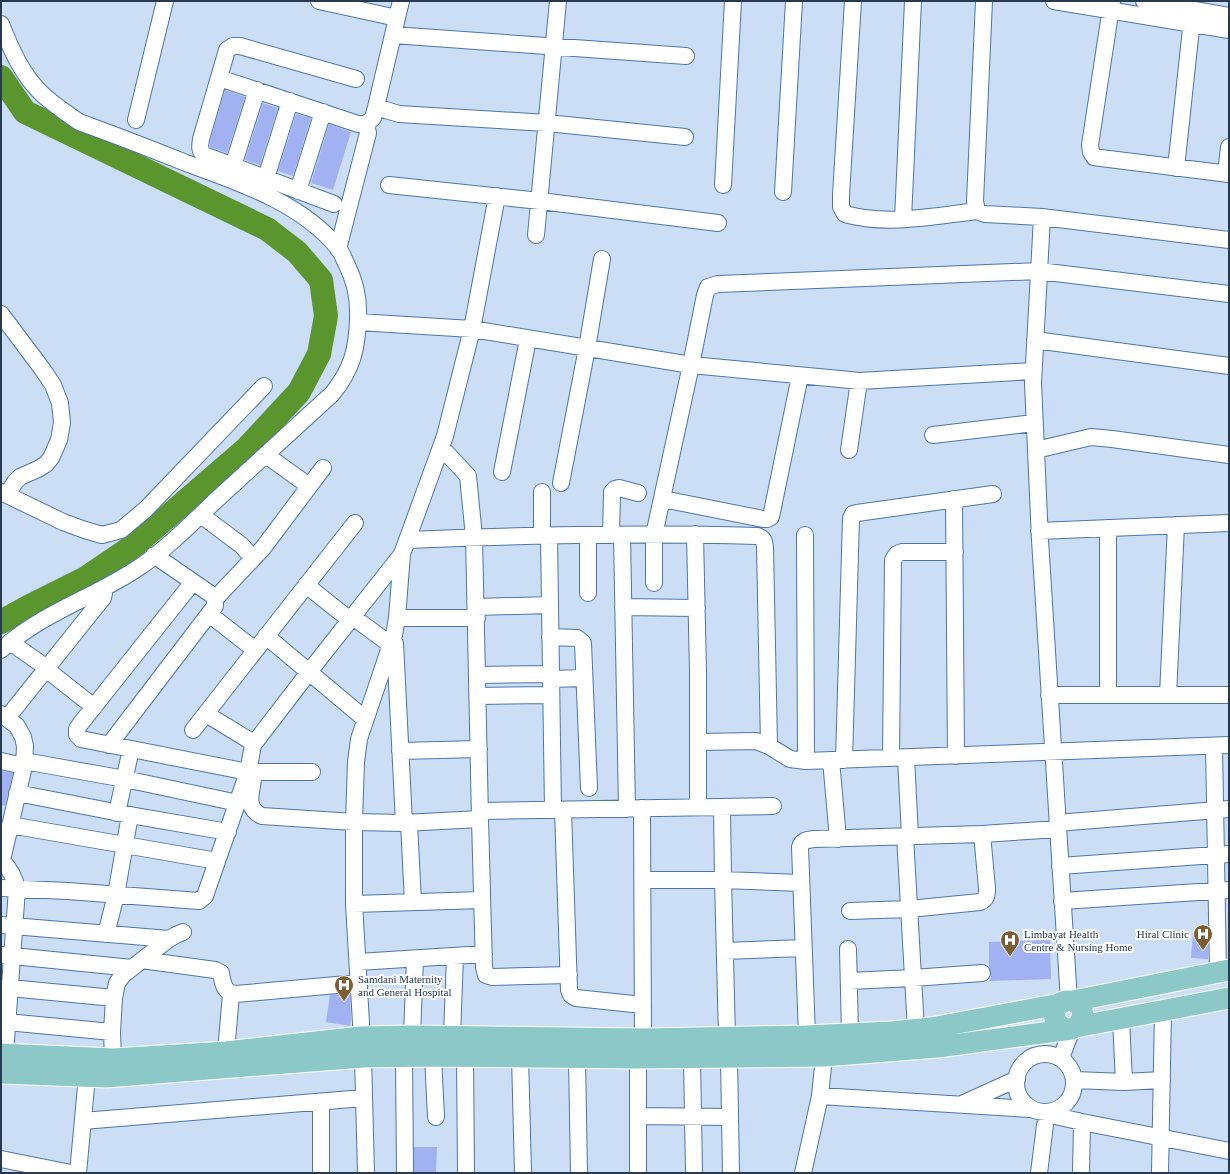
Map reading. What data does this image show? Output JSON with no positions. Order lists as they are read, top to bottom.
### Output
{
  "places": {
    "hospital": ["Hiral Clinic", "Limbayat Health Centre & Nursing Home", "Samdani Maternity and General Hospital"]
  }
}
